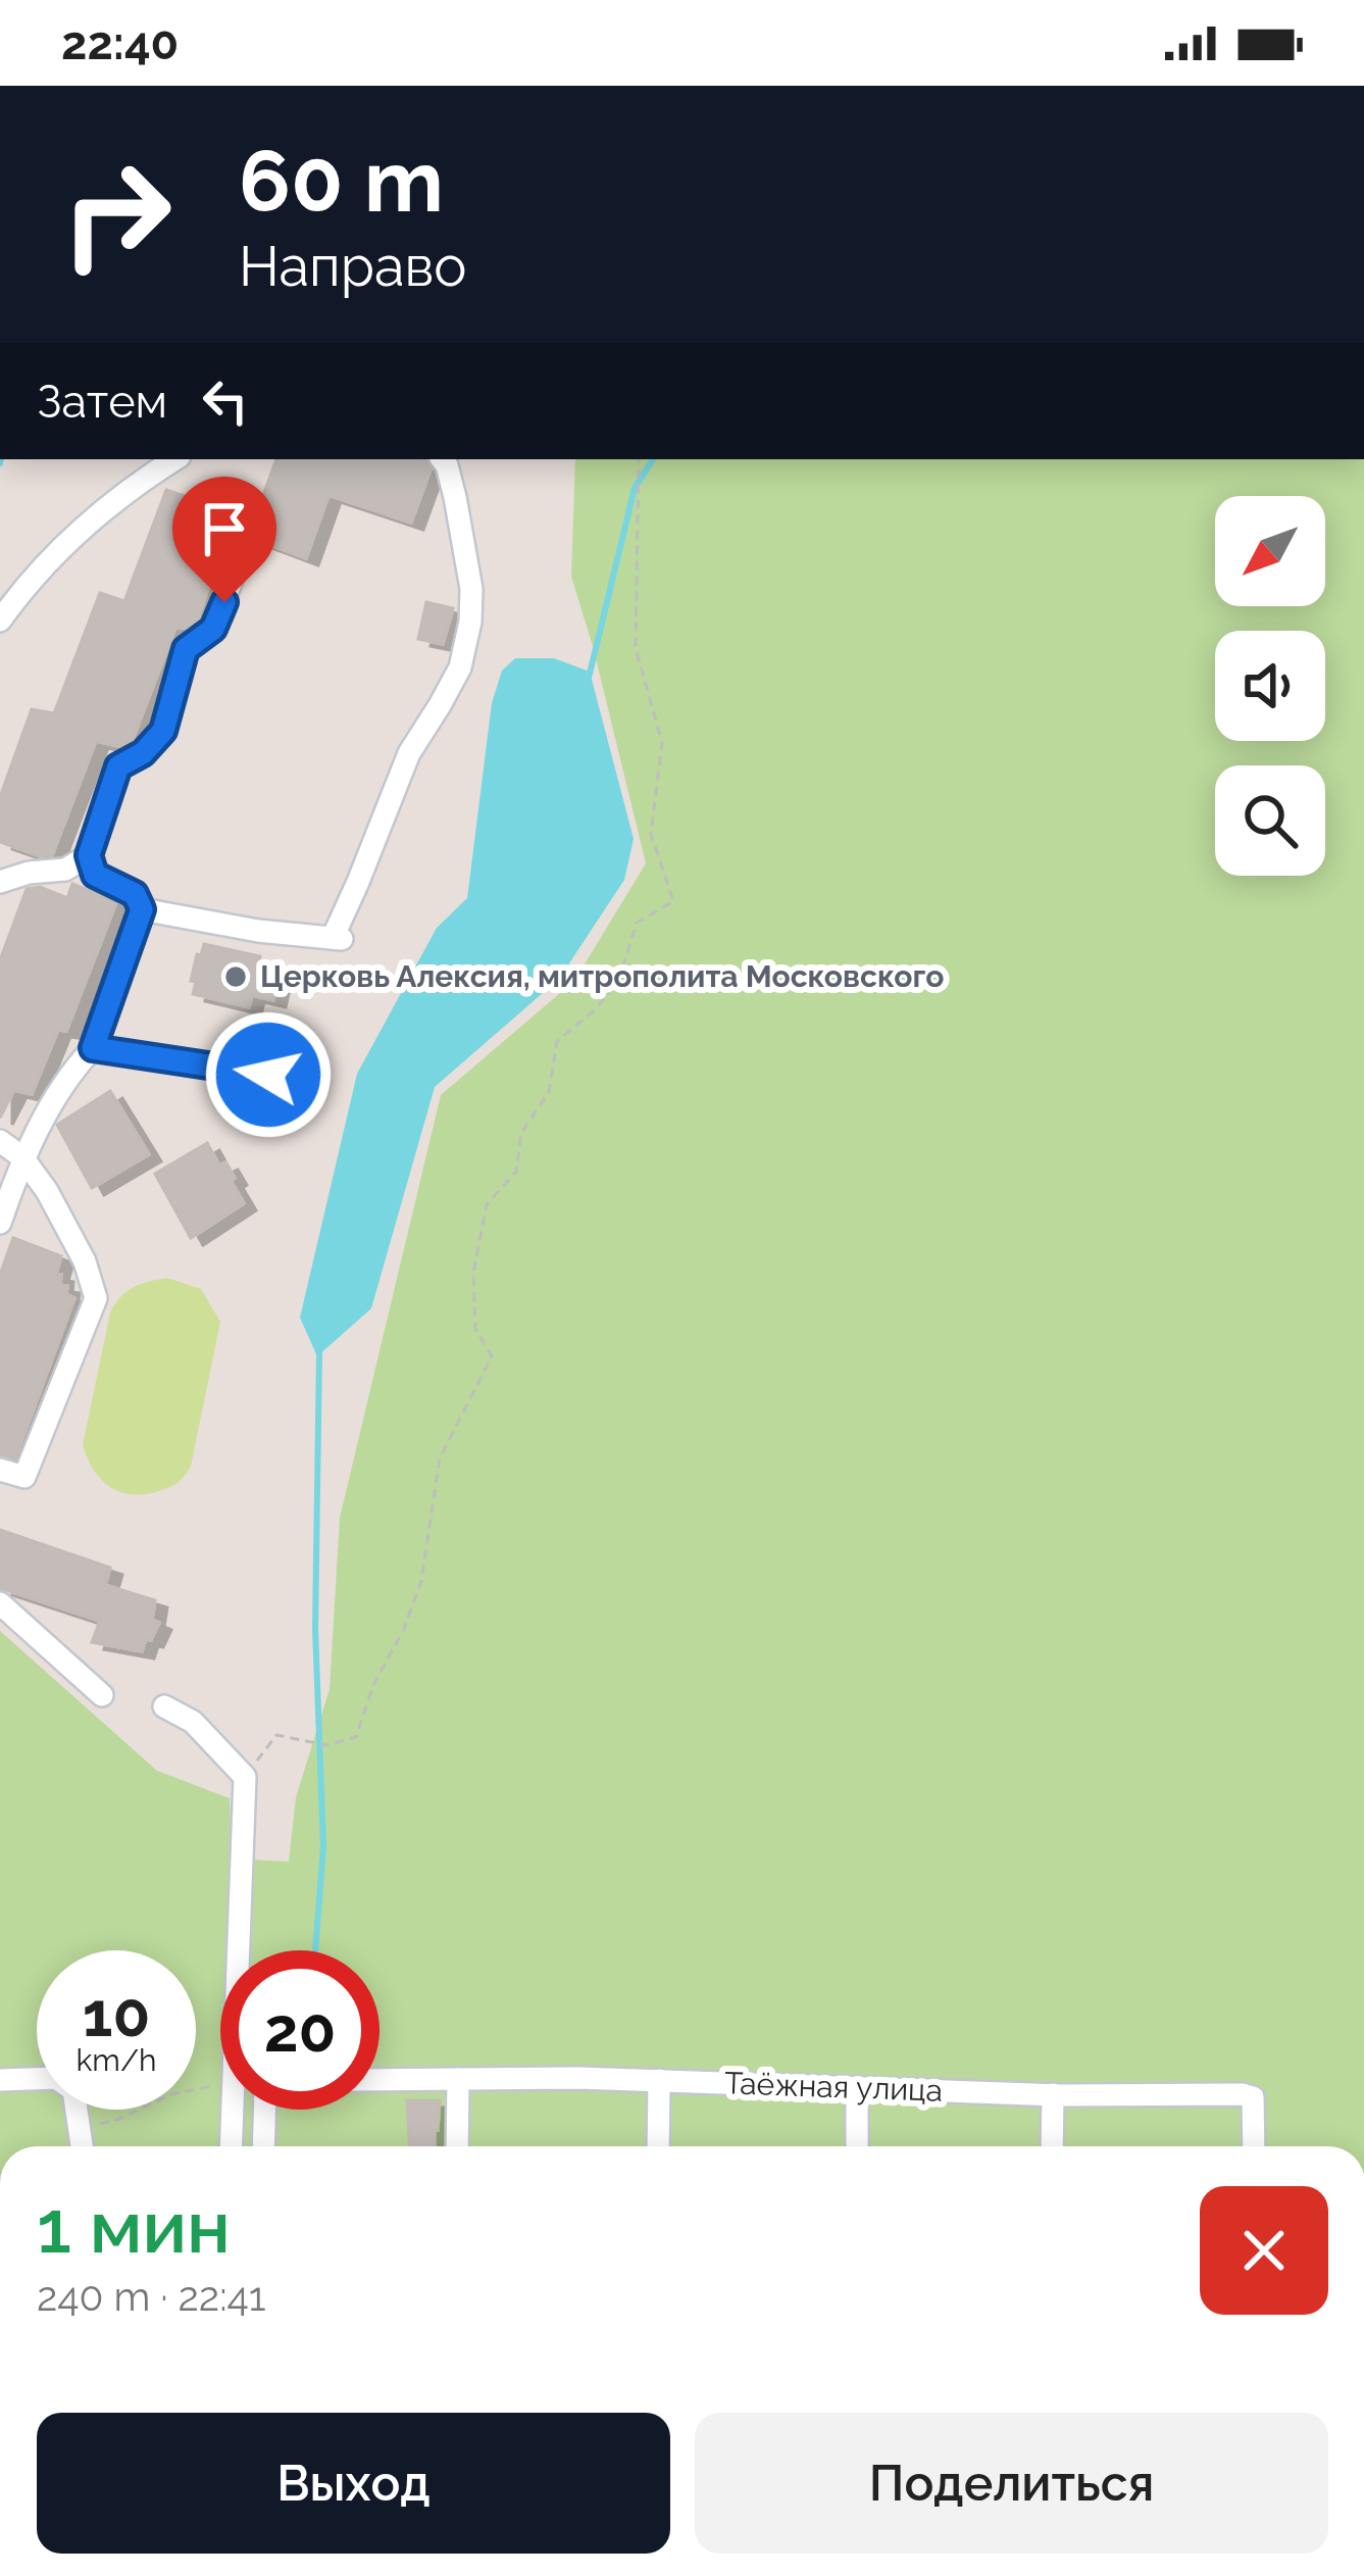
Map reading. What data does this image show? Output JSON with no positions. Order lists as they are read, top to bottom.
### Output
{
  "streets": {
    "street": ["Таёжная улица"]
  },
  "places": ["Церковь Алексия, митрополита Московского"],
  "north": "bottom left",
  "page": {
    "status": "22:40",
    "turn": ["60 m", "Направо"],
    "then": "Затем",
    "speed": "10 km/h",
    "limit": "20",
    "heading": ["1 мин", "240 m · 22:41"],
    "buttons": ["Выход", "Поделиться"]
  }
}
